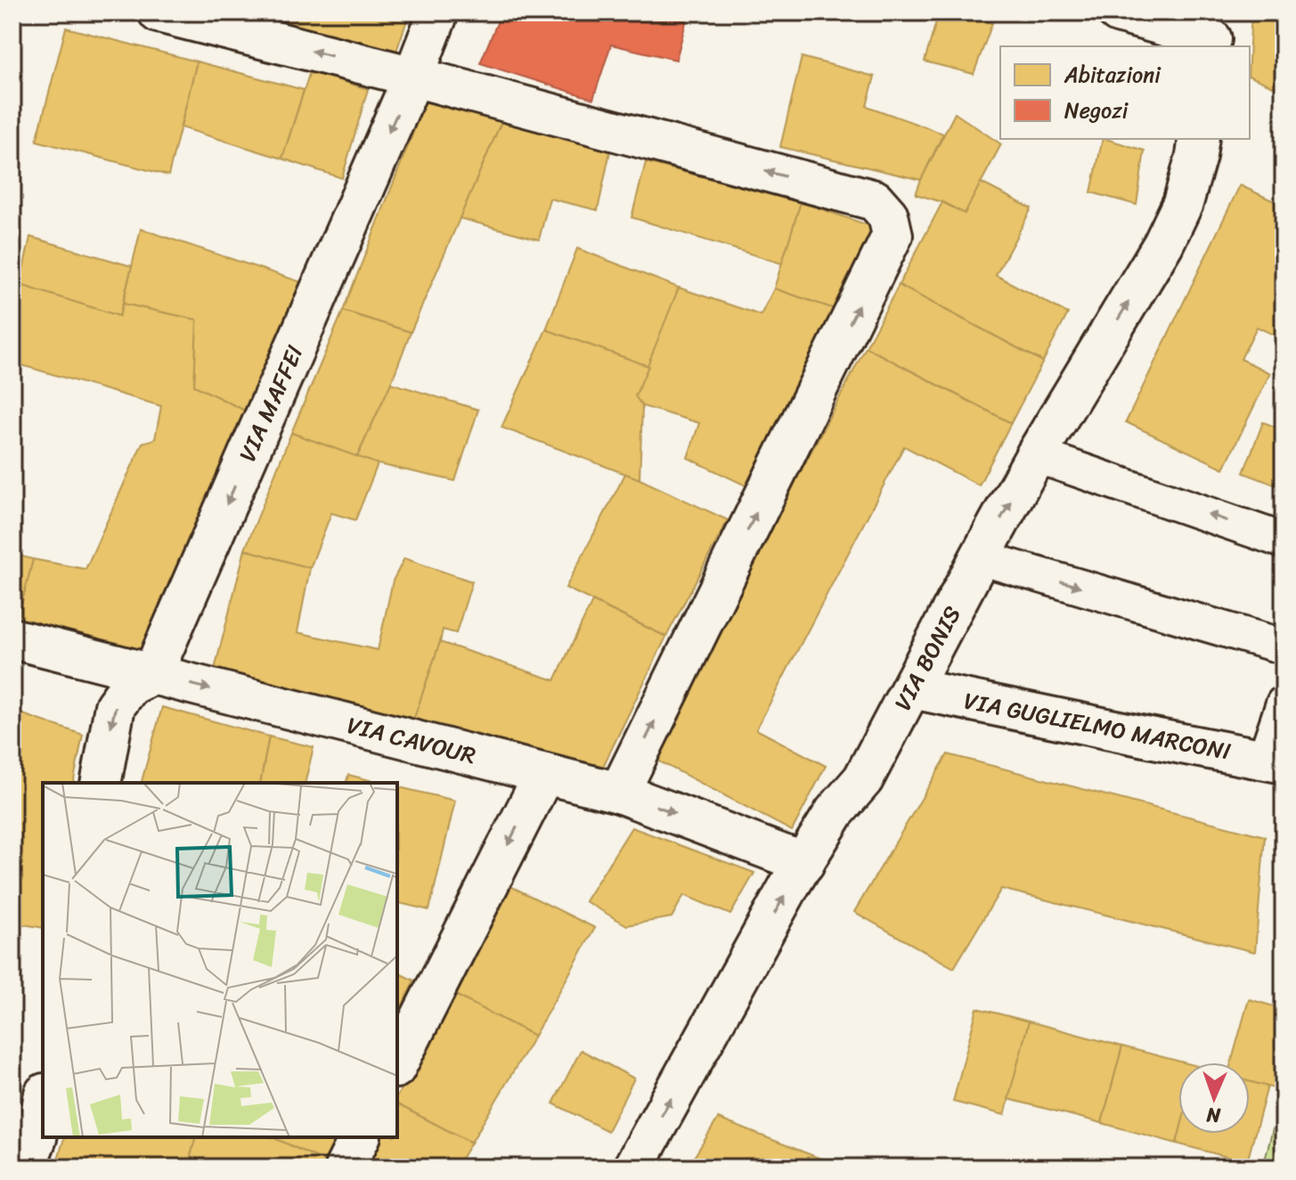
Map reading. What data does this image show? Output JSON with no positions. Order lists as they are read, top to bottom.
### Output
{
  "streets": {
    "street": [
      "VIA MAFFEI",
      "VIA BONIS",
      "VIA GUGLIELMO MARCONI",
      "VIA CAVOUR"
    ]
  },
  "crossings": [
    ["VIA MAFFEI", "VIA CAVOUR"],
    ["VIA BONIS", "VIA GUGLIELMO MARCONI"],
    ["VIA BONIS", "VIA CAVOUR"]
  ],
  "one_way": ["VIA MAFFEI", "VIA CAVOUR"],
  "legend": ["Abitazioni", "Negozi"],
  "north": "bottom"
}
